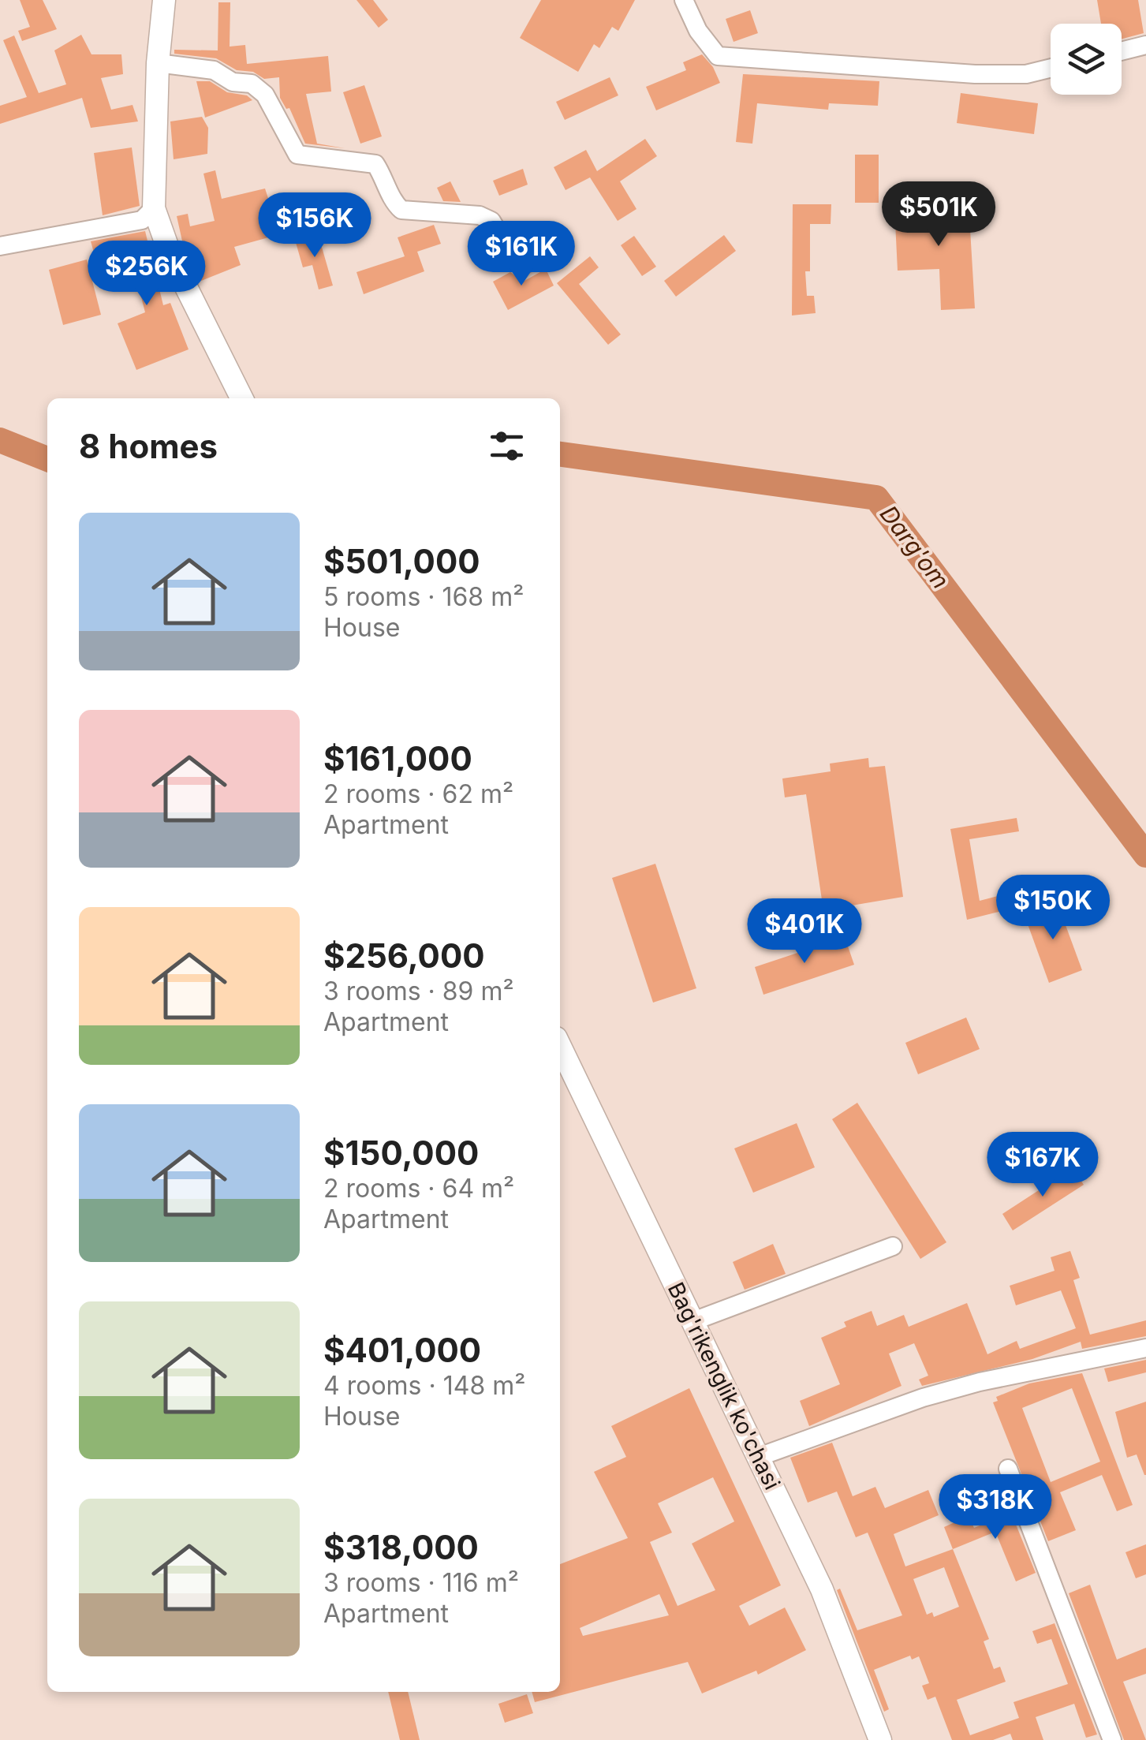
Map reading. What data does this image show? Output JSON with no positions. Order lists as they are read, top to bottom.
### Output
{
  "streets": {
    "main road": ["Bag'rikenglik ko'chasi"]
  },
  "water": ["Darg'om"],
  "page": {
    "price": [
      "$501K",
      "$156K",
      "$161K",
      "$256K",
      "$150K",
      "$401K",
      "$167K",
      "$318K"
    ],
    "heading": "8 homes",
    "list": [
      {
        "name": "$501,000",
        "note": "5 rooms · 168 m² · House"
      },
      {
        "name": "$161,000",
        "note": "2 rooms · 62 m² · Apartment"
      },
      {
        "name": "$256,000",
        "note": "3 rooms · 89 m² · Apartment"
      },
      {
        "name": "$150,000",
        "note": "2 rooms · 64 m² · Apartment"
      },
      {
        "name": "$401,000",
        "note": "4 rooms · 148 m² · House"
      },
      {
        "name": "$318,000",
        "note": "3 rooms · 116 m² · Apartment"
      }
    ]
  }
}
